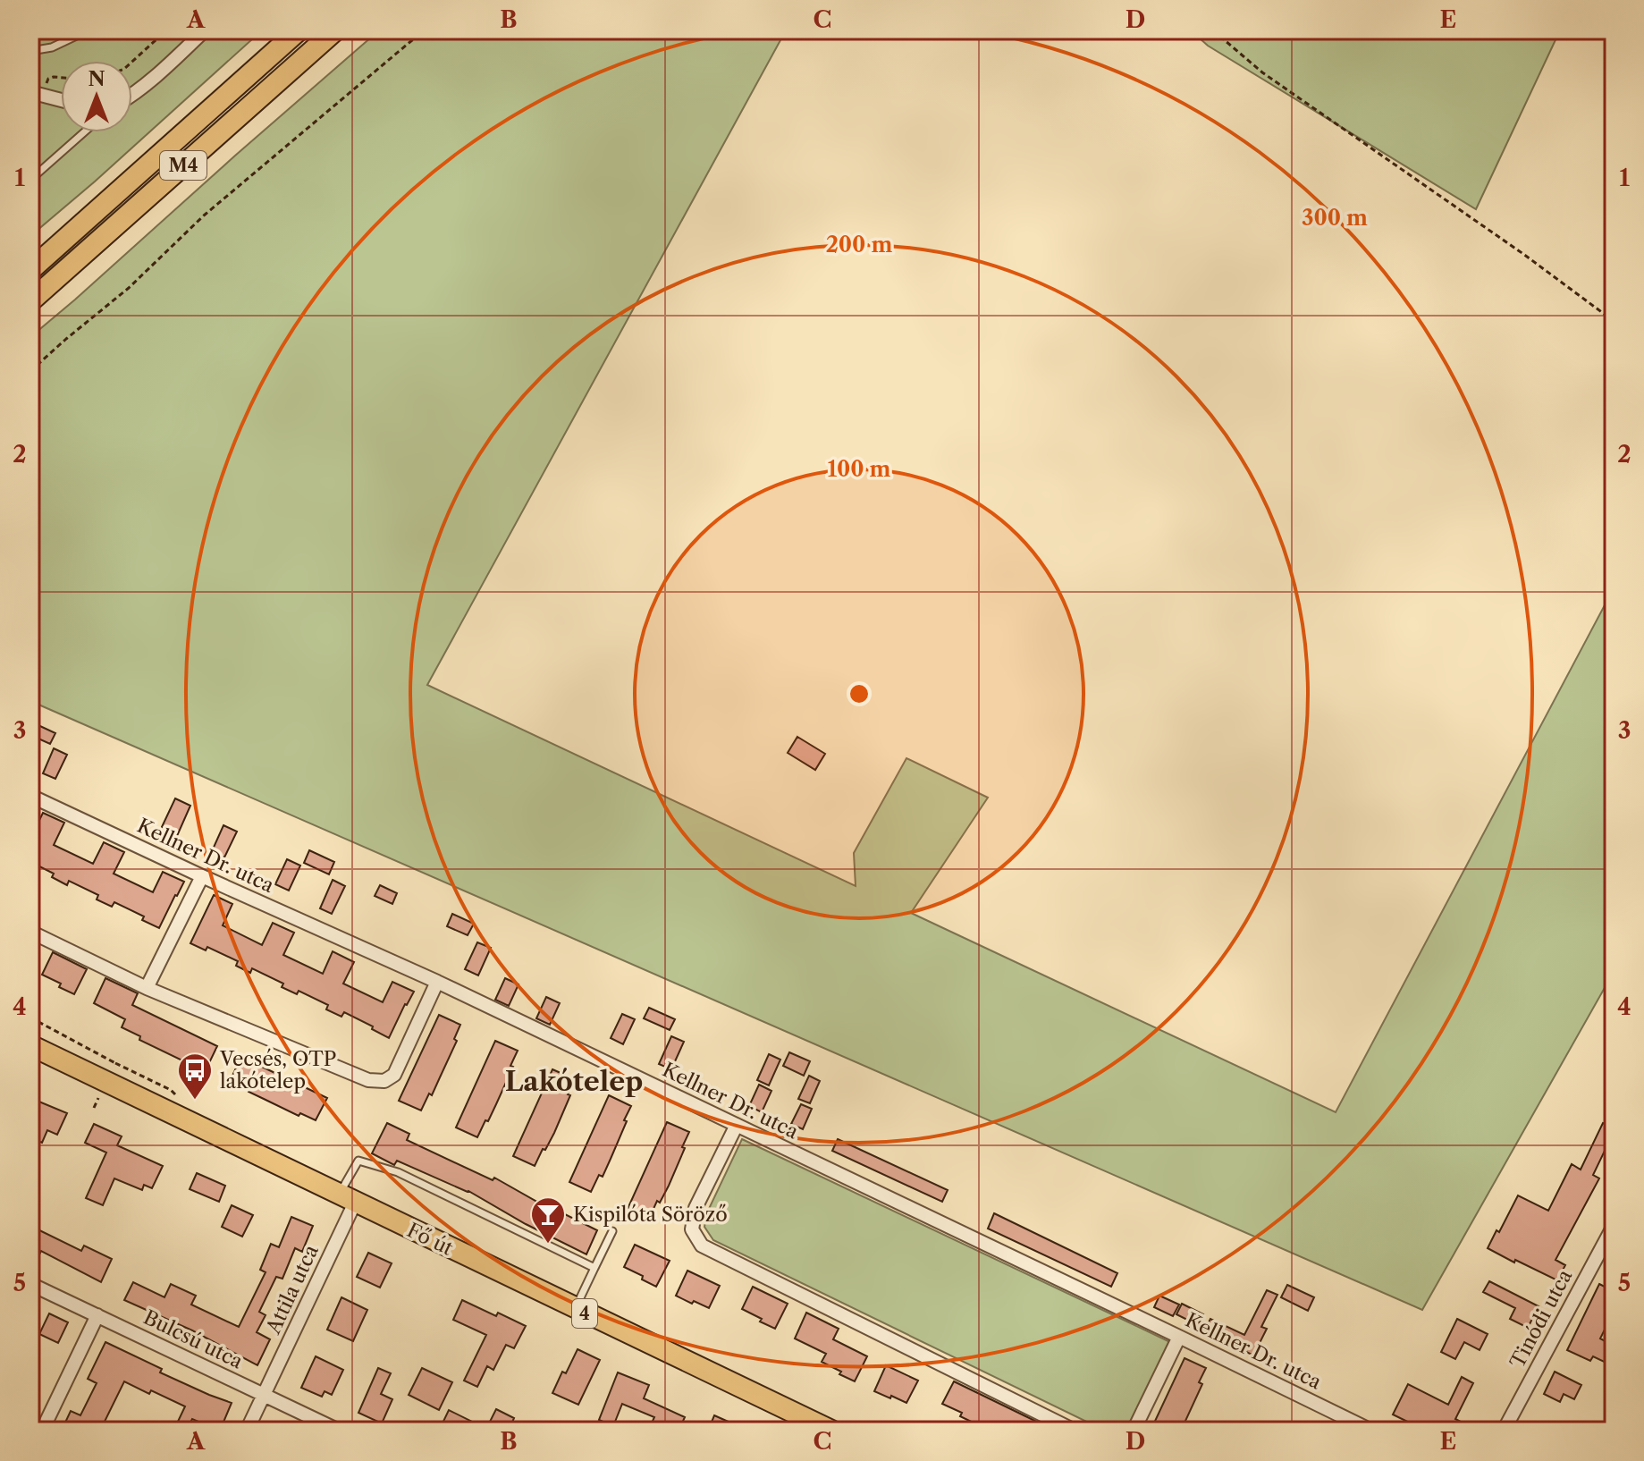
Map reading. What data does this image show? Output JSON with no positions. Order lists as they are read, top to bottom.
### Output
{
  "streets": {
    "main road": ["M4", "Fő út", "4"],
    "street": [
      "Kellner Dr. utca",
      "Attila utca",
      "Tinódi utca",
      "Bulcsú utca"
    ]
  },
  "crossings": [
    ["Fő út", "Attila utca"],
    ["Attila utca", "Bulcsú utca"]
  ],
  "districts": ["Lakótelep"],
  "places": {
    "bus stop": ["Vecsés, OTP lakótelep"],
    "bar": ["Kispilóta Söröző"]
  },
  "north": "top",
  "grid": {
    "columns": [
      "A",
      "B",
      "C",
      "D",
      "E"
    ],
    "rows": [
      "1",
      "2",
      "3",
      "4",
      "5"
    ]
  },
  "rings": ["300 m", "200 m", "100 m"]
}
